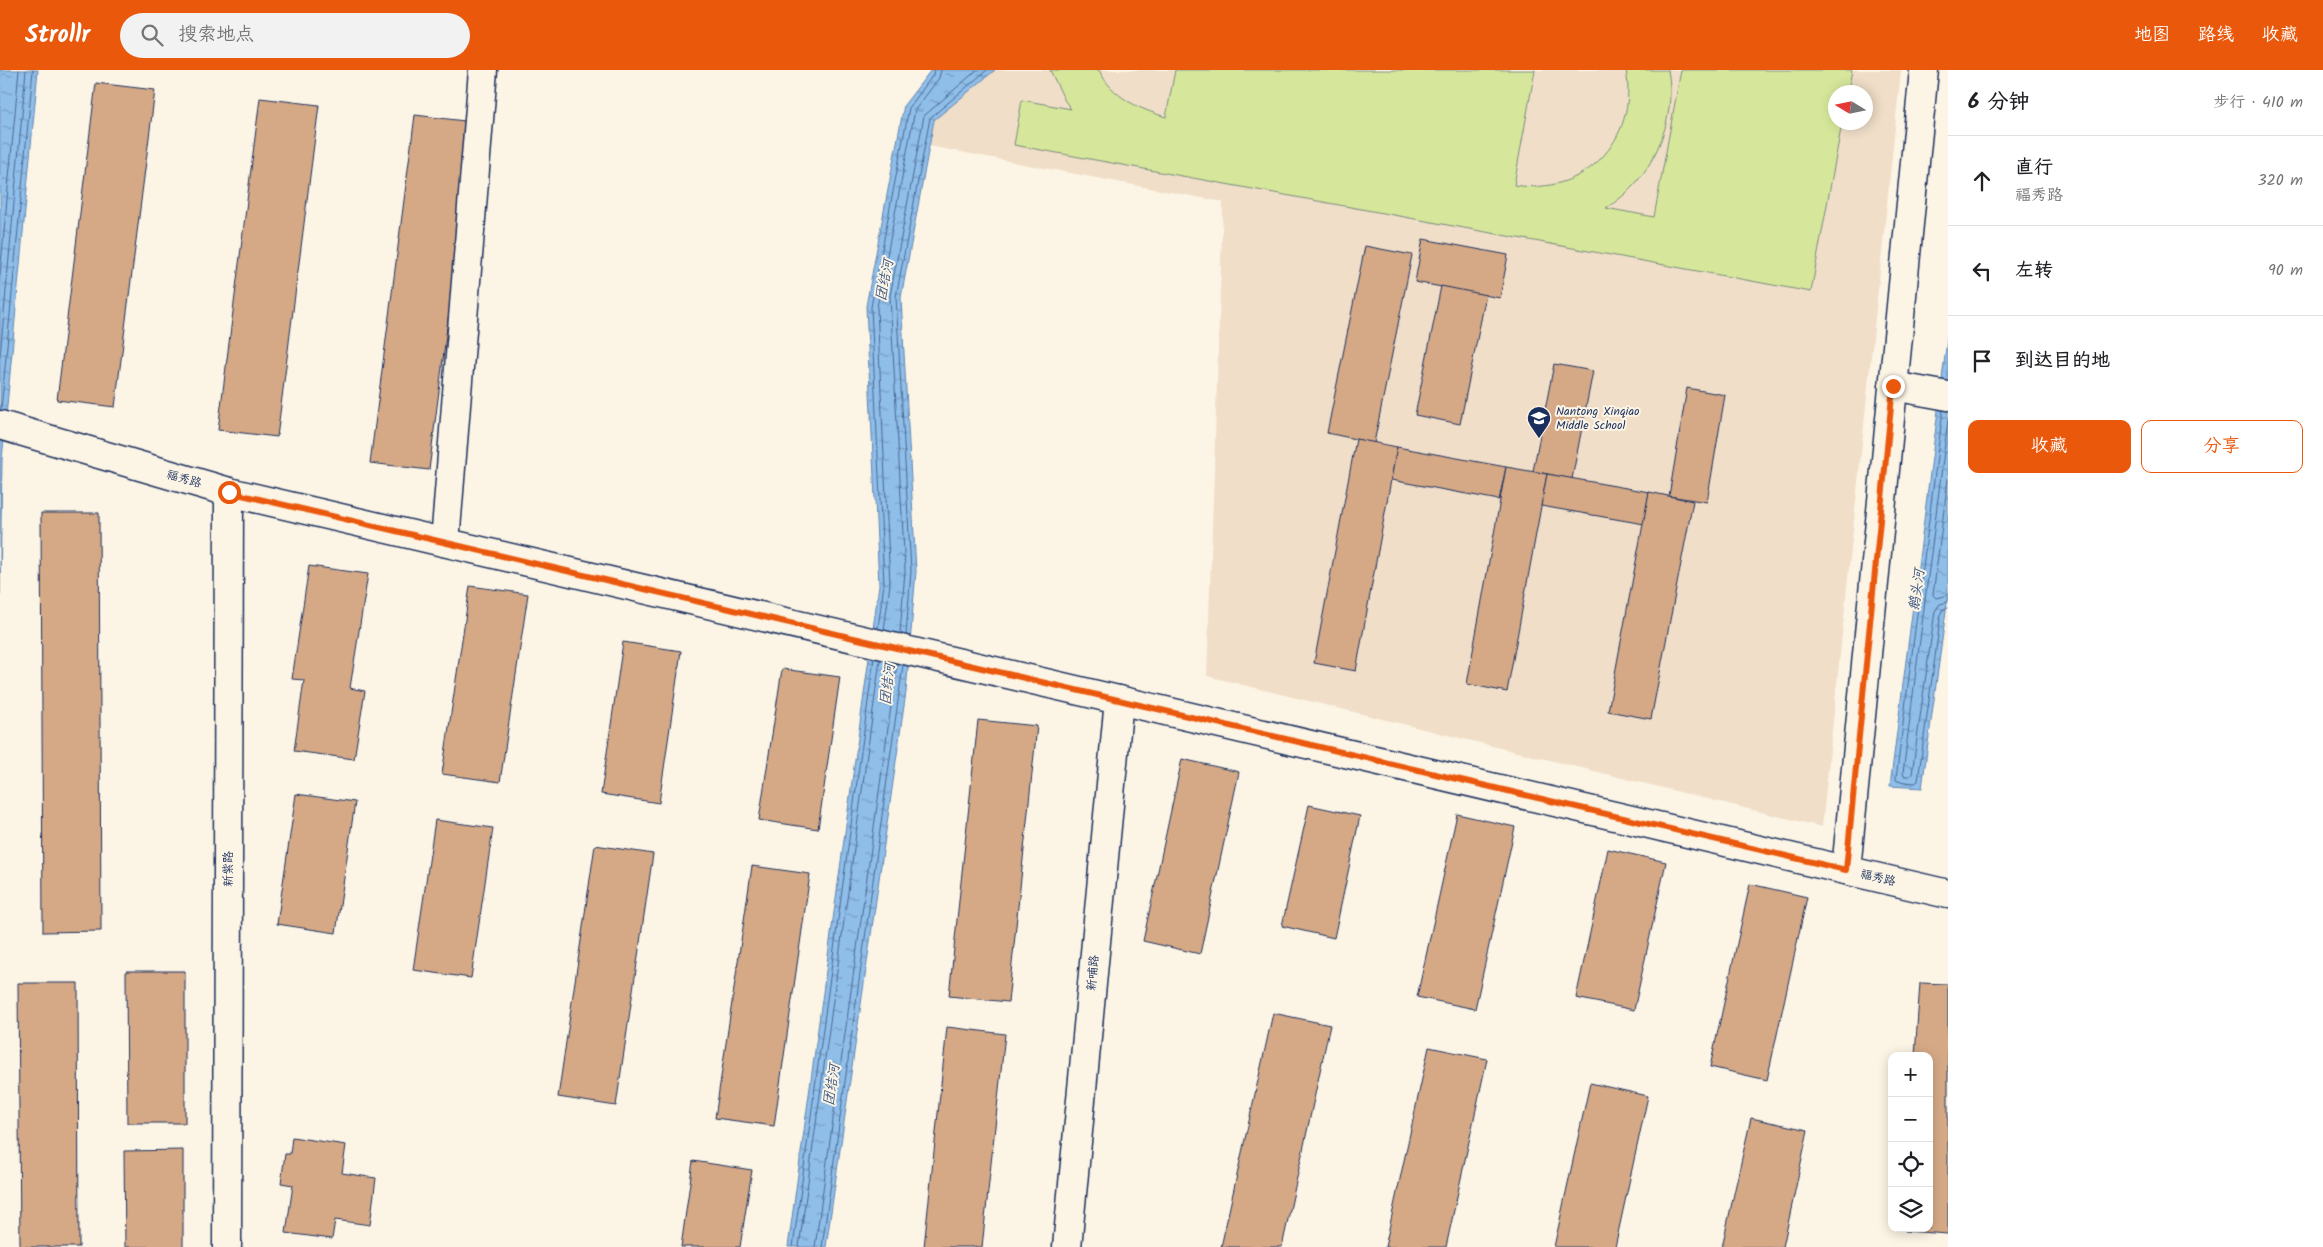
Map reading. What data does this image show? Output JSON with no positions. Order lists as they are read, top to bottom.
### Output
{
  "streets": {
    "street": ["福秀路", "新紫路", "新哺路"]
  },
  "crossings": [
    ["福秀路", "新紫路"],
    ["福秀路", "新哺路"]
  ],
  "water": ["团结河", "鹅头河"],
  "places": {
    "school or university": ["Nantong Xinqiao Middle School"]
  },
  "north": "left",
  "page": {
    "header": "Strollr",
    "search": "搜索地点",
    "nav": ["地图", "路线", "收藏"],
    "heading": ["6 分钟", "步行 · 410 m"],
    "list": [
      ["直行", "福秀路", "320 m"],
      ["左转", "90 m"],
      "到达目的地"
    ],
    "buttons": ["收藏", "分享"],
    "map_buttons": ["+", "−"]
  }
}
